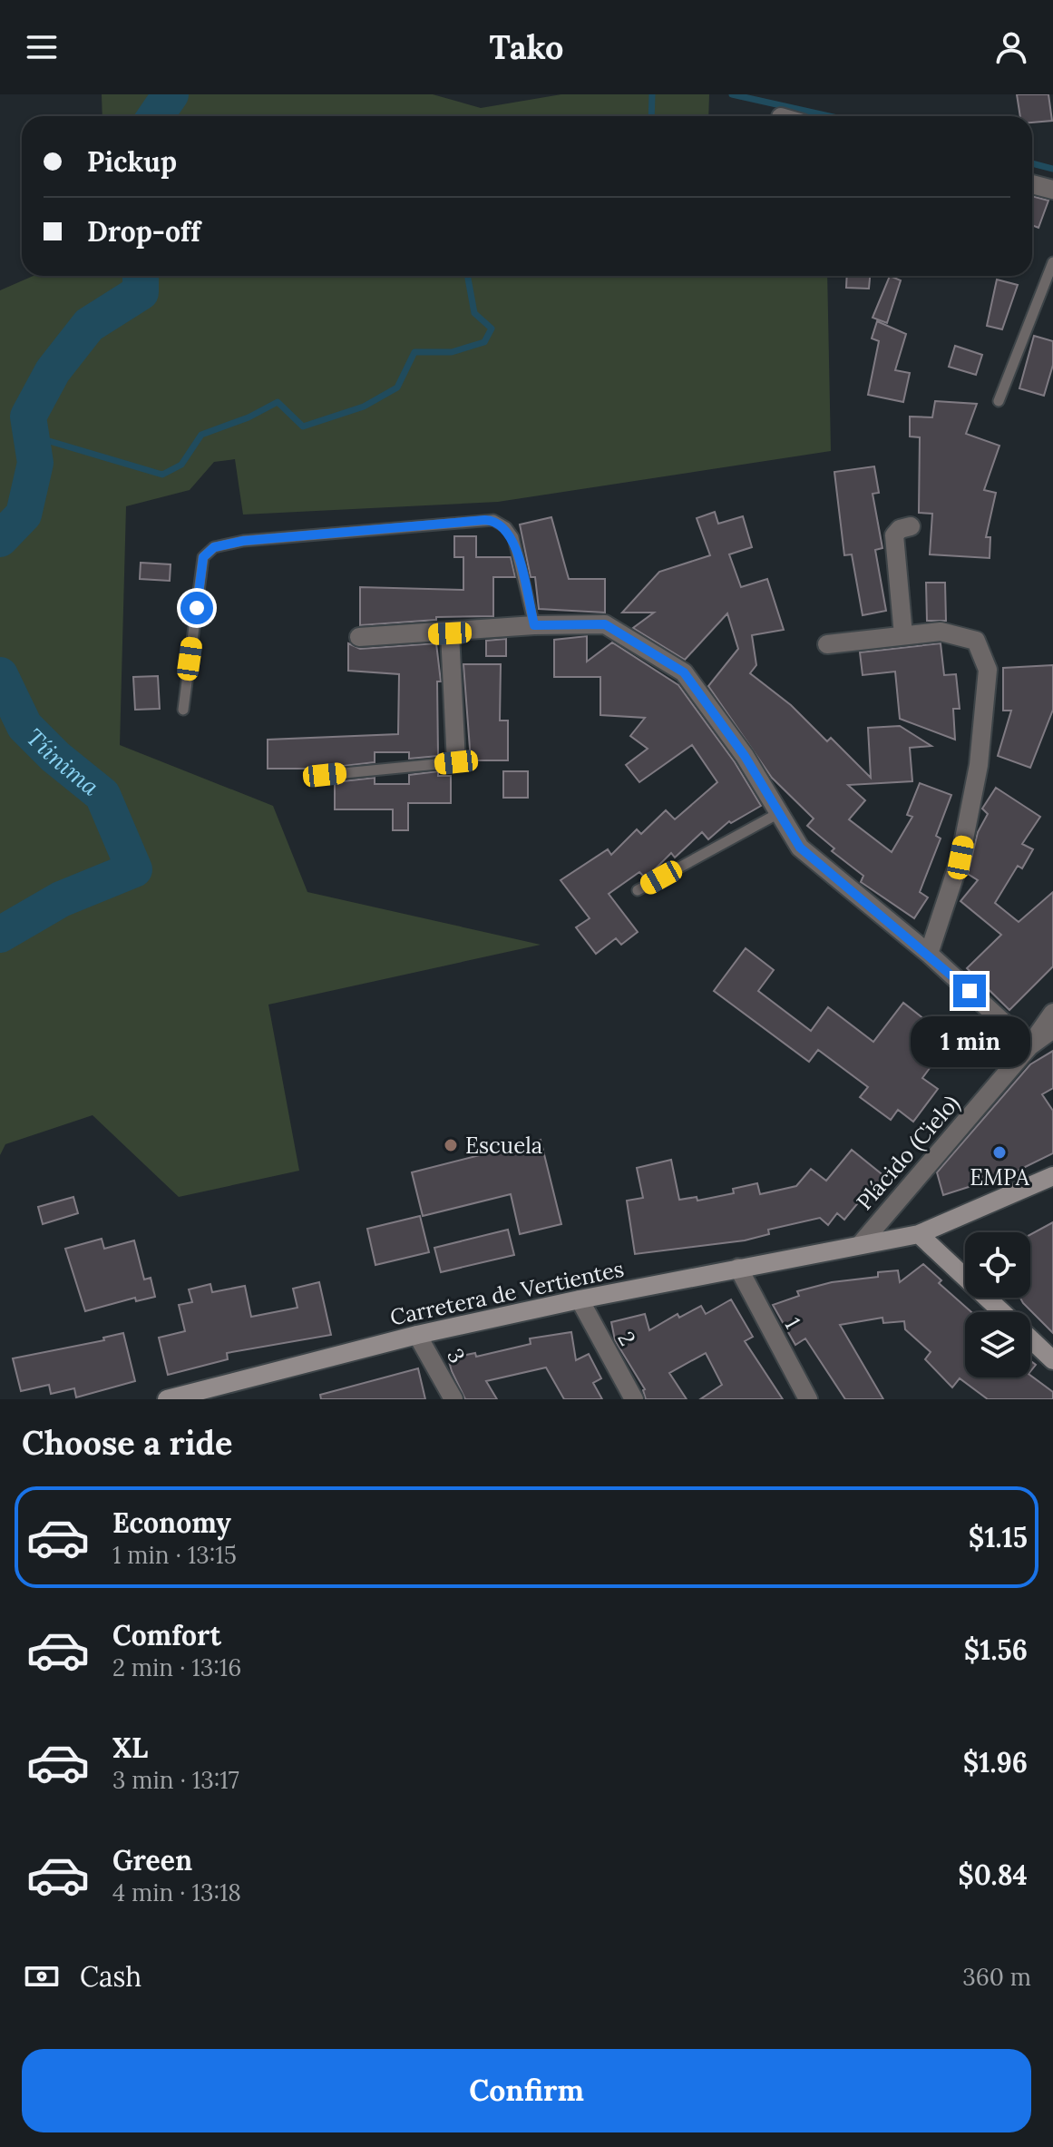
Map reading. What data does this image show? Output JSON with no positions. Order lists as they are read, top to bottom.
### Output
{
  "streets": {
    "main road": ["Carretera de Vertientes"],
    "street": [
      "Plácido (Cielo)",
      "1",
      "2",
      "3"
    ]
  },
  "crossings": [
    ["Plácido (Cielo)", "Carretera de Vertientes"],
    ["Carretera de Vertientes", "1"],
    ["Carretera de Vertientes", "2"],
    ["Carretera de Vertientes", "3"]
  ],
  "water": ["Tíinima"],
  "places": ["Escuela", "EMPA"],
  "page": {
    "header": "Tako",
    "banner": ["Pickup", "Drop-off"],
    "bubble": "1 min",
    "heading": "Choose a ride",
    "list": [
      {
        "name": "Economy",
        "note": "1 min · 13:15",
        "value": "$1.15"
      },
      {
        "name": "Comfort",
        "note": "2 min · 13:16",
        "value": "$1.56"
      },
      {
        "name": "XL",
        "note": "3 min · 13:17",
        "value": "$1.96"
      },
      {
        "name": "Green",
        "note": "4 min · 13:18",
        "value": "$0.84"
      }
    ],
    "pay": ["Cash", "360 m"],
    "buttons": "Confirm"
  }
}
